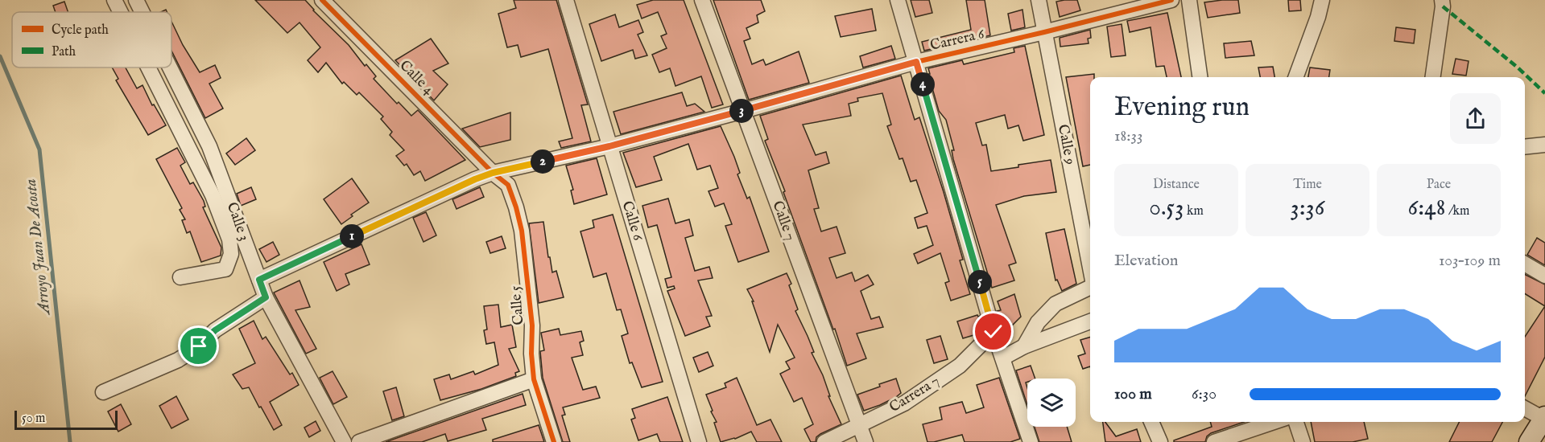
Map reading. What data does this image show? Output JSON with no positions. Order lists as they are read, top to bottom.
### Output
{
  "streets": {
    "street": [
      "Carrera 6",
      "Calle 4",
      "Calle 9",
      "Calle 6",
      "Calle 7",
      "Calle 3",
      "Calle 5",
      "Carrera 7"
    ]
  },
  "crossings": [
    ["Carrera 6", "Calle 4"],
    ["Carrera 6", "Calle 9"],
    ["Carrera 6", "Calle 6"],
    ["Carrera 6", "Calle 7"],
    ["Carrera 6", "Calle 3"],
    ["Carrera 6", "Calle 5"],
    ["Calle 4", "Calle 5"],
    ["Calle 7", "Carrera 7"]
  ],
  "water": ["Arroyo Juan De Acosta"],
  "legend": ["Cycle path", "Path"],
  "scale_bar": "50 m",
  "page": {
    "pins": [
      "4",
      "3",
      "2",
      "1",
      "5"
    ],
    "heading": ["Evening run", "18:33"],
    "stats": [
      ["Distance", "0.53 km"],
      ["Time", "3:36"],
      ["Pace", "6:48 /km"]
    ],
    "chart": ["Elevation", "103–109 m"],
    "list": [
      {
        "name": "100 m",
        "note": "6:30"
      }
    ],
    "scale": "50 m"
  }
}
